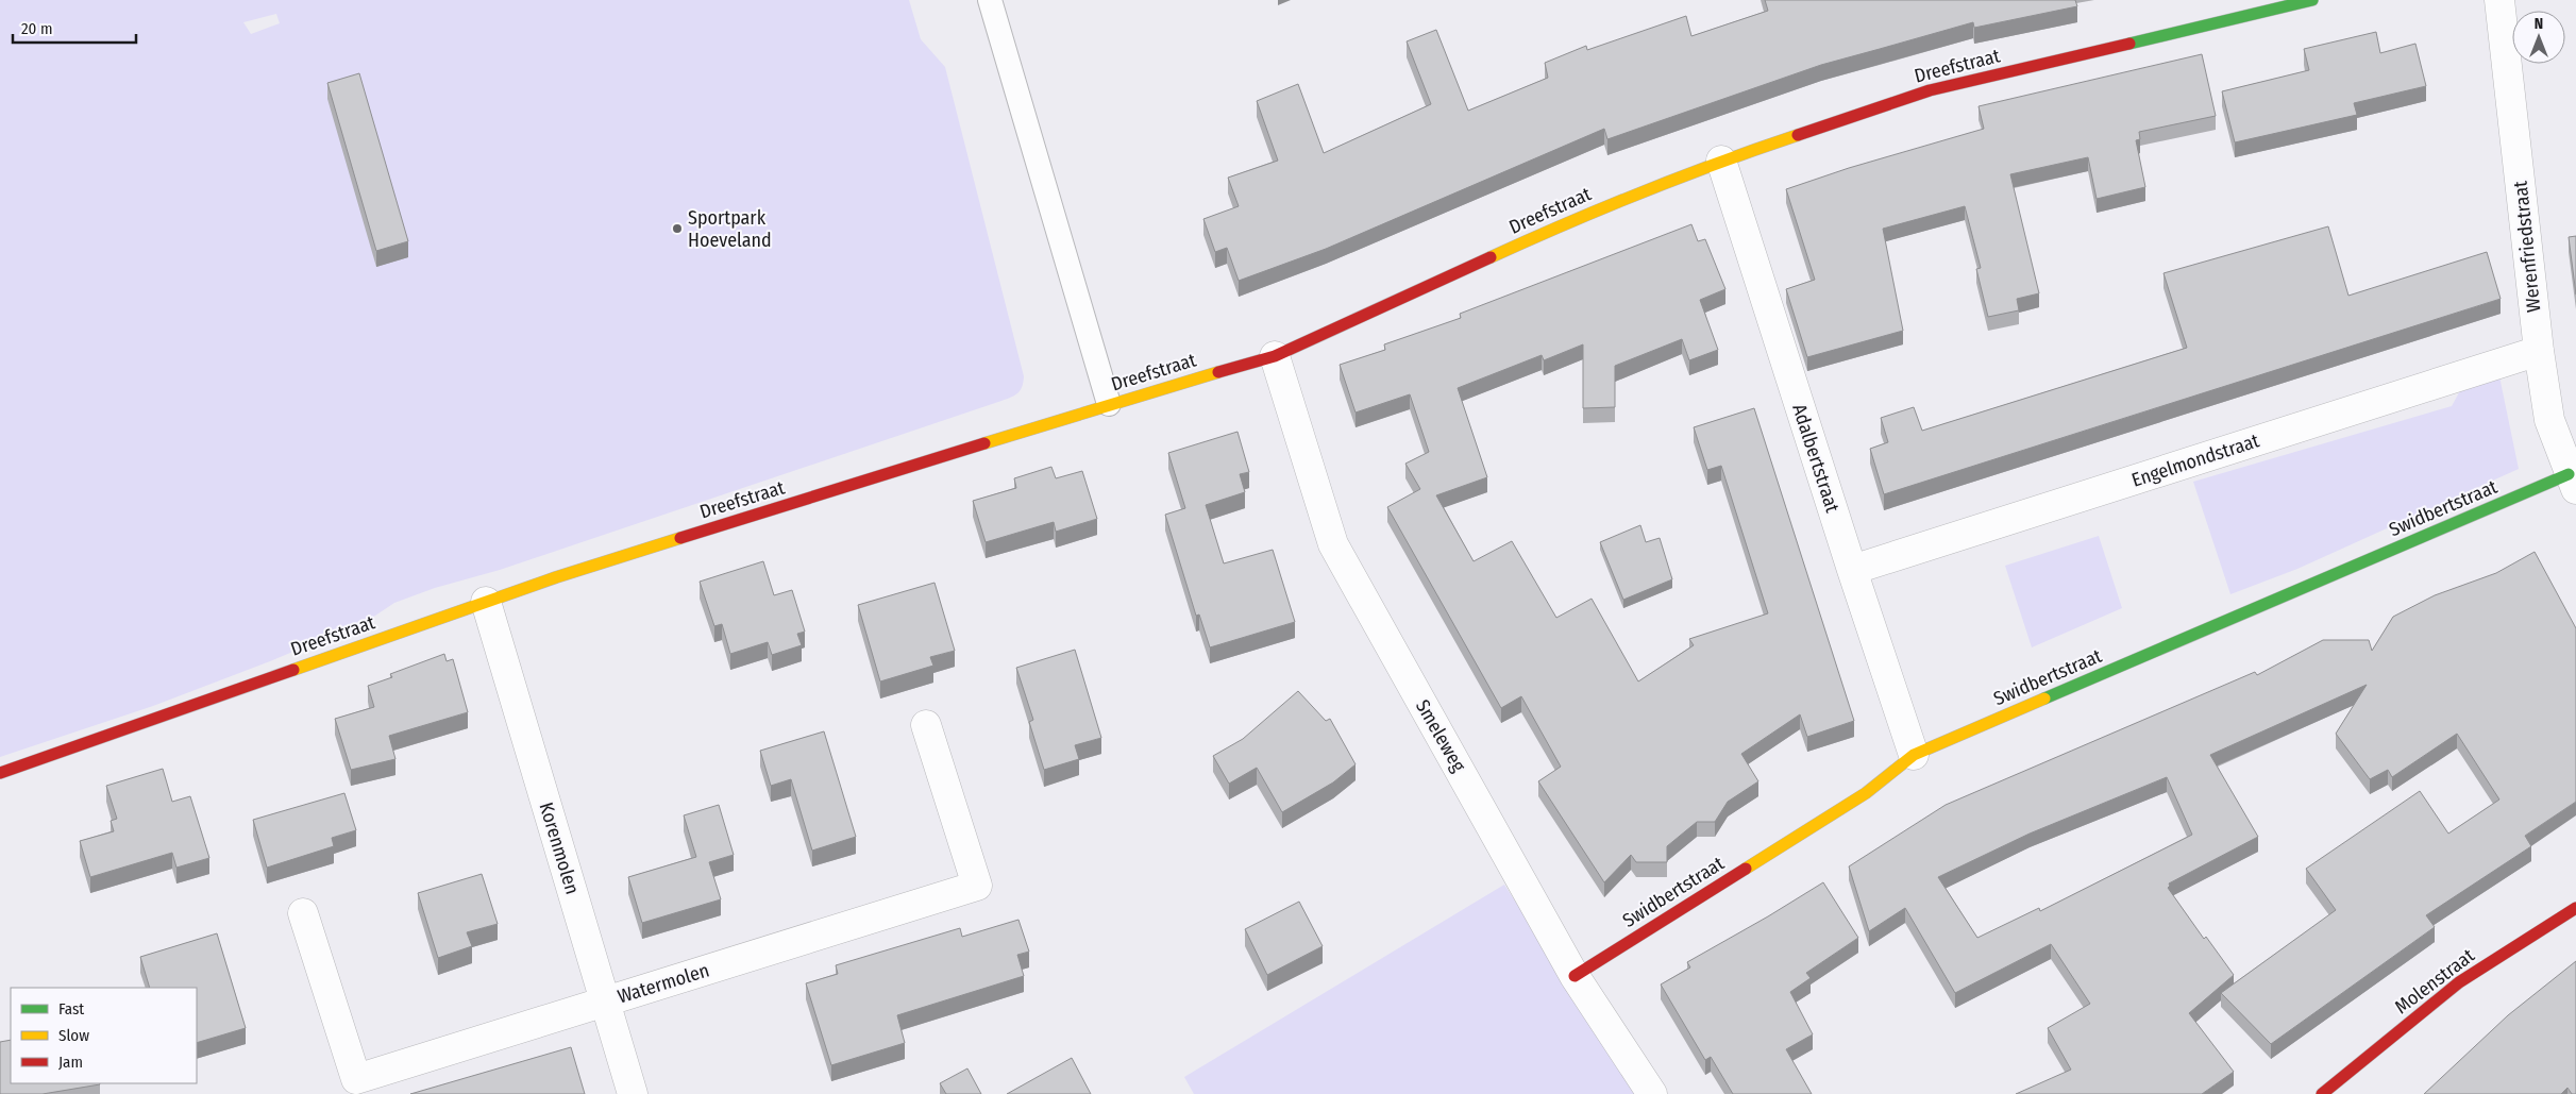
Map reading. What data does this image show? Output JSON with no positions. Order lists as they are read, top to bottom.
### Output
{
  "streets": {
    "street": [
      "Dreefstraat",
      "Werenfriedstraat",
      "Adalbertstraat",
      "Engelmondstraat",
      "Swidbertstraat",
      "Smeleweg",
      "Korenmolen",
      "Molenstraat",
      "Watermolen"
    ]
  },
  "crossings": [
    ["Dreefstraat", "Adalbertstraat"],
    ["Dreefstraat", "Smeleweg"],
    ["Dreefstraat", "Korenmolen"],
    ["Werenfriedstraat", "Engelmondstraat"],
    ["Werenfriedstraat", "Swidbertstraat"],
    ["Adalbertstraat", "Engelmondstraat"],
    ["Adalbertstraat", "Swidbertstraat"],
    ["Swidbertstraat", "Smeleweg"],
    ["Korenmolen", "Watermolen"]
  ],
  "places": ["Sportpark Hoeveland"],
  "legend": ["Fast", "Slow", "Jam"],
  "scale_bar": "20 m",
  "north": "top"
}
